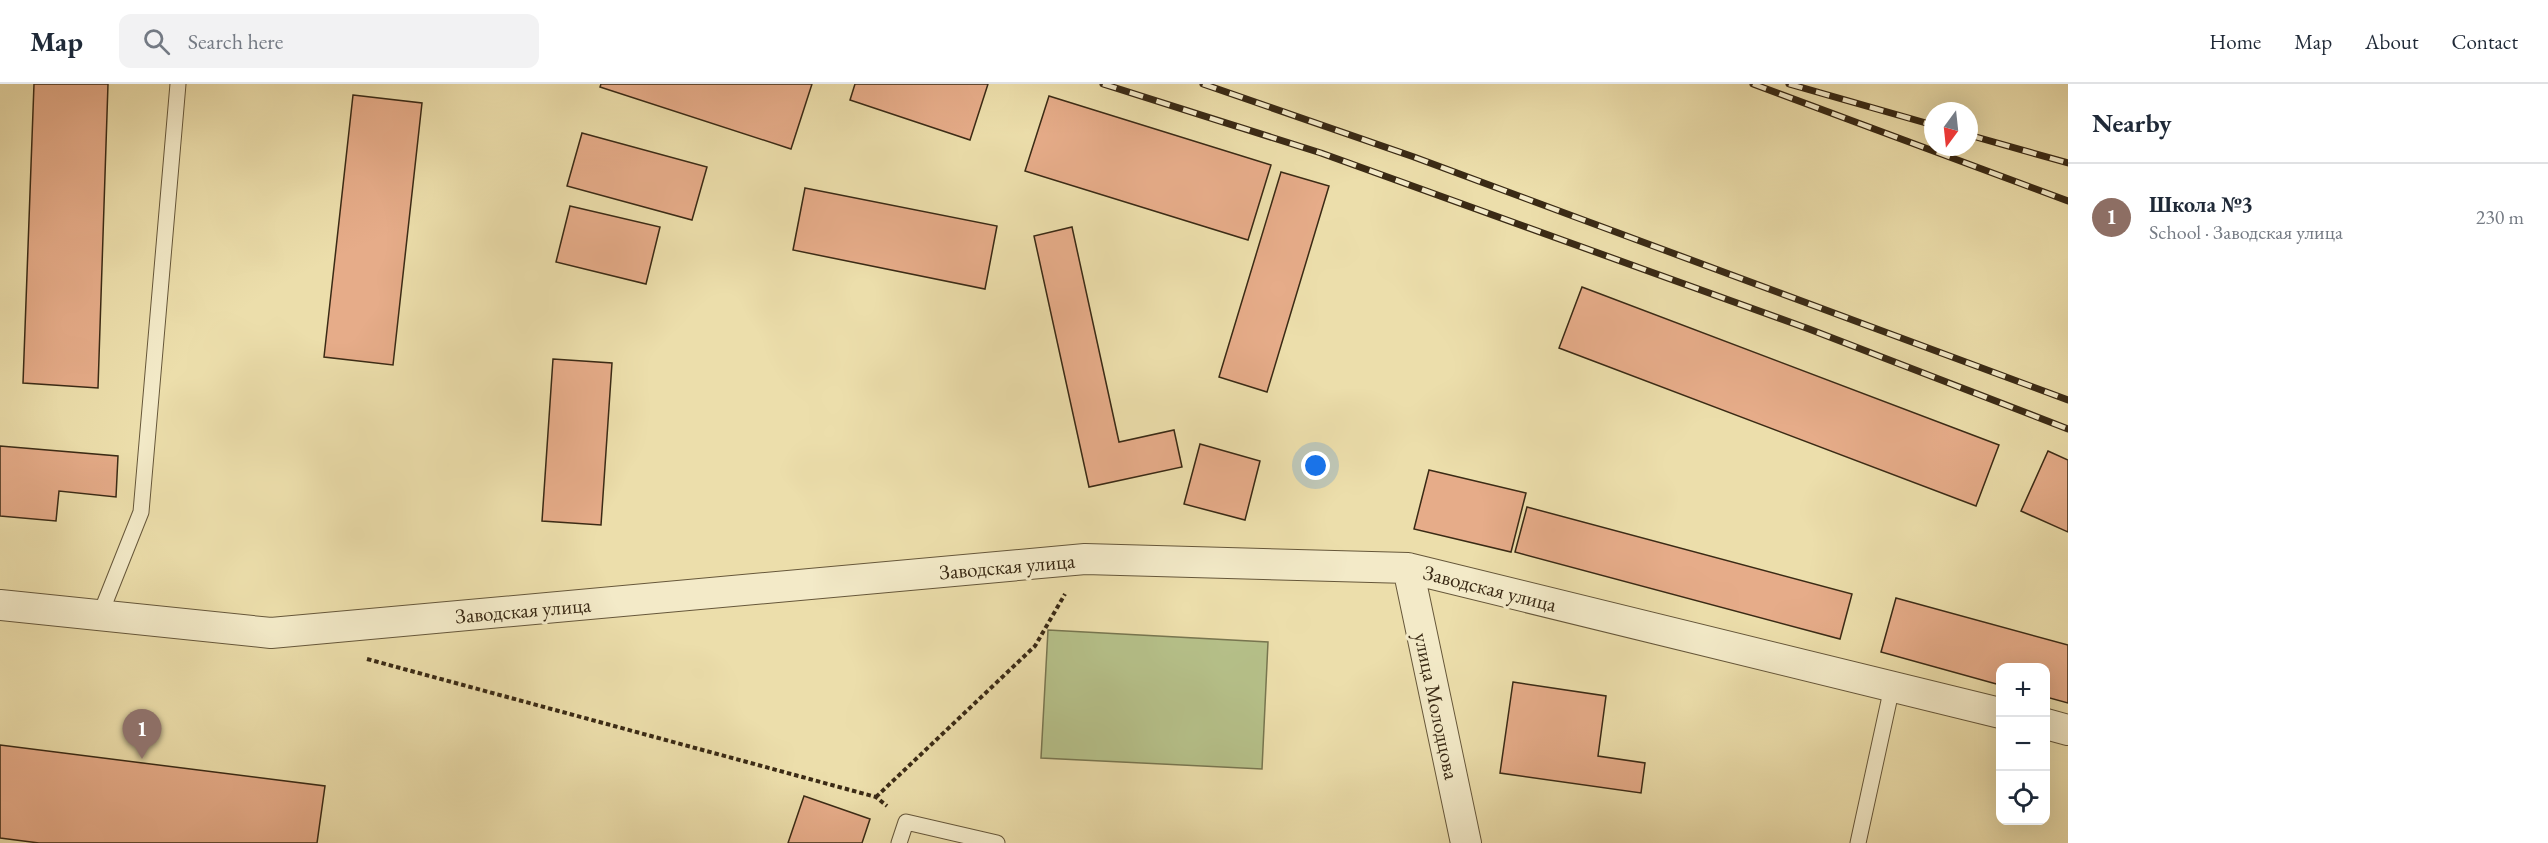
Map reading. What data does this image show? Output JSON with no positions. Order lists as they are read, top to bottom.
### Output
{
  "streets": {
    "street": ["Заводская улица", "улица Молодцова"]
  },
  "crossings": [
    ["Заводская улица", "улица Молодцова"]
  ],
  "north": "bottom",
  "page": {
    "header": "Map",
    "search": "Search here",
    "nav": [
      "Home",
      "Map",
      "About",
      "Contact"
    ],
    "heading": "Nearby",
    "list": [
      {
        "mark": "1",
        "name": "Школа №3",
        "note": "School · Заводская улица",
        "value": "230 m"
      }
    ],
    "map_buttons": ["+", "−"],
    "pins": "1"
  }
}
